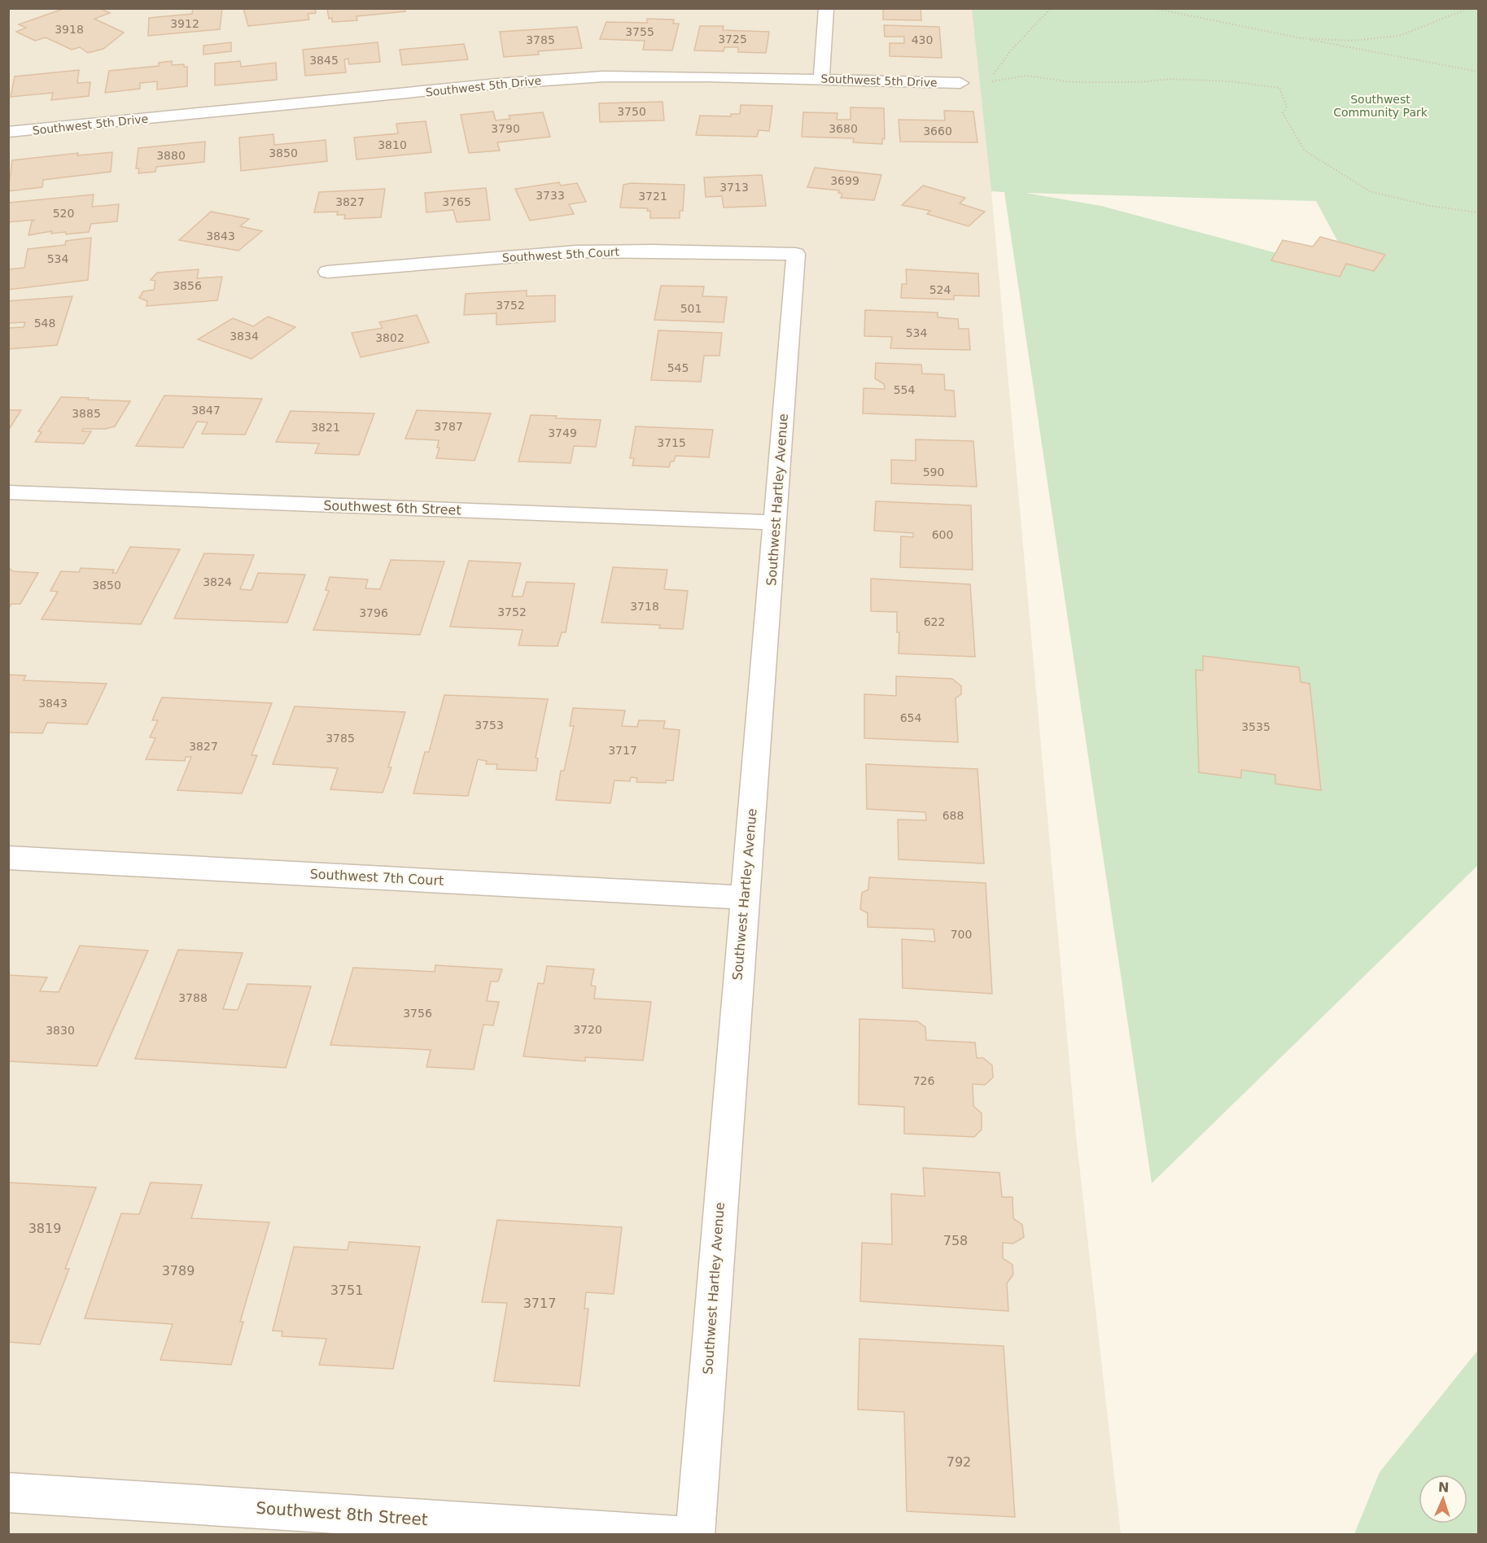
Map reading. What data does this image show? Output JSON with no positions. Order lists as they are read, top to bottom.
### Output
{
  "streets": {
    "street": [
      "Southwest 5th Drive",
      "Southwest 5th Court",
      "Southwest Hartley Avenue",
      "Southwest 6th Street",
      "Southwest 7th Court",
      "Southwest 8th Street"
    ]
  },
  "crossings": [
    ["Southwest 5th Court", "Southwest Hartley Avenue"],
    ["Southwest Hartley Avenue", "Southwest 6th Street"],
    ["Southwest Hartley Avenue", "Southwest 7th Court"]
  ],
  "parks": ["Southwest Community Park"],
  "house_numbers": [
    "3912",
    "3918",
    "3755",
    "3725",
    "3785",
    "430",
    "3845",
    "3750",
    "3790",
    "3680",
    "3660",
    "3810",
    "3850",
    "3880",
    "3699",
    "3713",
    "3733",
    "3721",
    "3827",
    "3765",
    "520",
    "3843",
    "534",
    "3856",
    "524",
    "3752",
    "501",
    "548",
    "534",
    "3834",
    "3802",
    "545",
    "554",
    "3847",
    "3885",
    "3787",
    "3821",
    "3749",
    "3715",
    "590",
    "600",
    "3824",
    "3850",
    "3718",
    "3752",
    "3796",
    "622",
    "3843",
    "654",
    "3753",
    "3535",
    "3785",
    "3827",
    "3717",
    "688",
    "700",
    "3788",
    "3756",
    "3720",
    "3830",
    "726",
    "3819",
    "758",
    "3789",
    "3751",
    "3717",
    "792"
  ],
  "north": "top"
}
